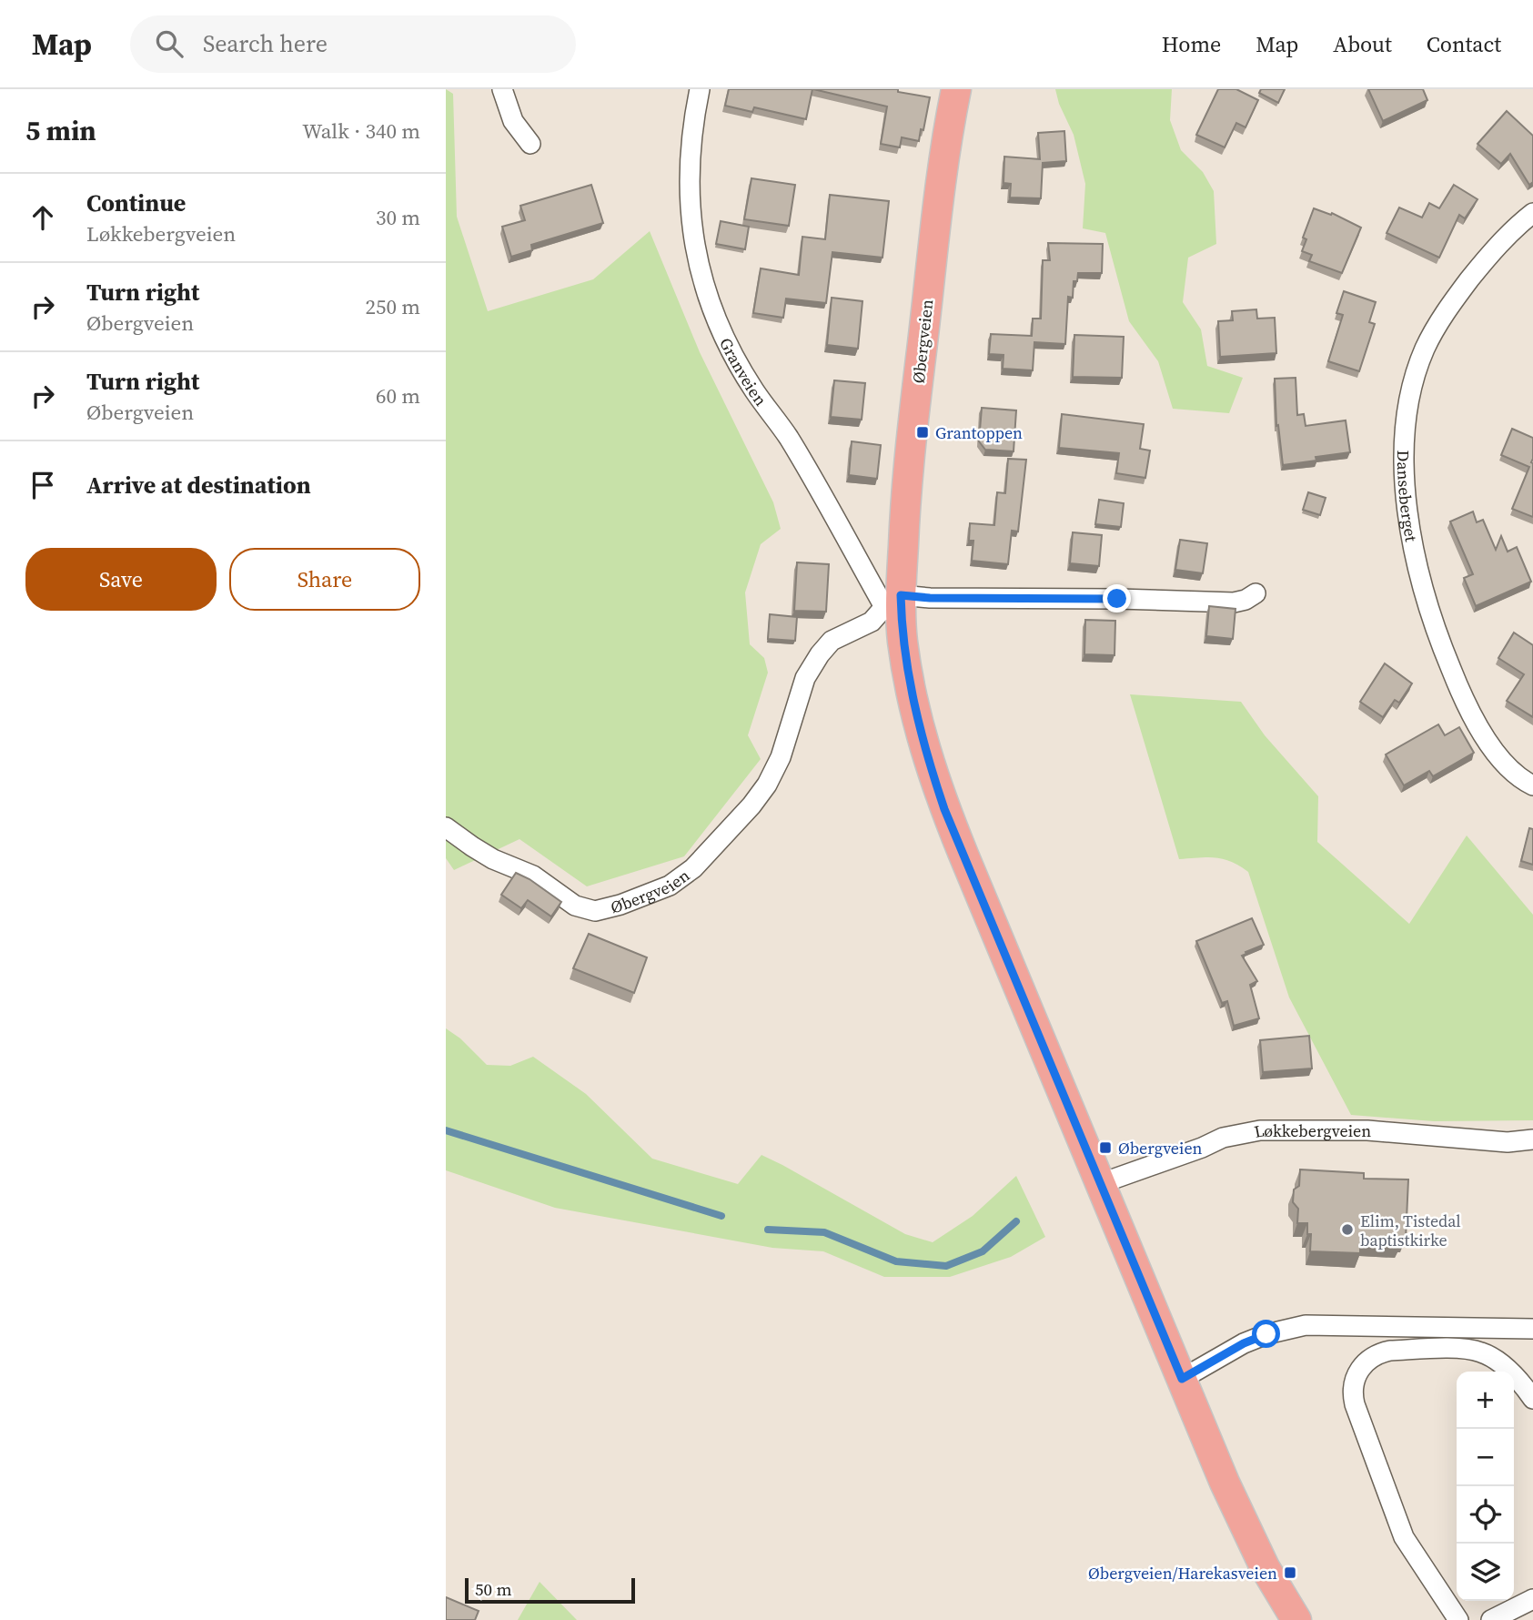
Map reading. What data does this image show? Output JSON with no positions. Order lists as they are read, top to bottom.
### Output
{
  "streets": {
    "main road": ["Øbergveien"],
    "street": ["Granveien", "Danseberget", "Løkkebergveien"]
  },
  "crossings": [
    ["Øbergveien", "Granveien"],
    ["Øbergveien", "Løkkebergveien"]
  ],
  "places": {
    "transit": ["Grantoppen", "Øbergveien", "Øbergveien/Harekasveien"],
    "other": ["Elim, Tistedal baptistkirke"]
  },
  "scale_bar": "50 m",
  "page": {
    "header": "Map",
    "search": "Search here",
    "nav": [
      "Home",
      "Map",
      "About",
      "Contact"
    ],
    "heading": ["5 min", "Walk · 340 m"],
    "list": [
      ["Continue", "Løkkebergveien", "30 m"],
      ["Turn right", "Øbergveien", "250 m"],
      ["Turn right", "Øbergveien", "60 m"],
      "Arrive at destination"
    ],
    "buttons": ["Save", "Share"],
    "map_buttons": ["+", "−"],
    "scale": "50 m"
  }
}
